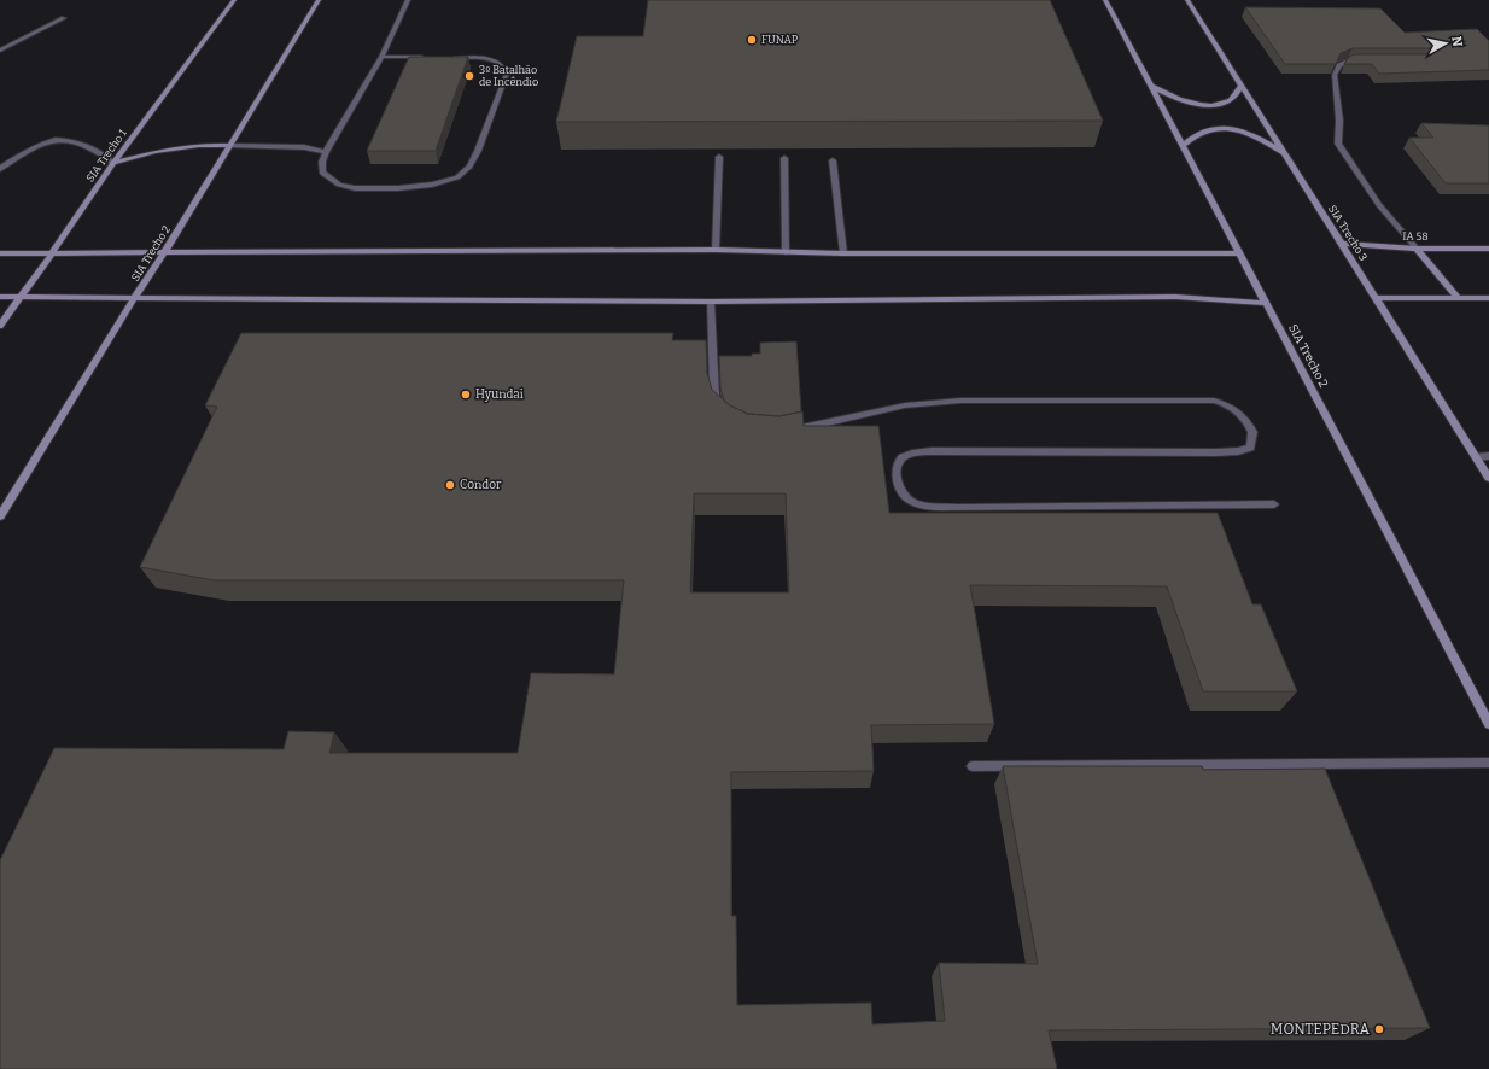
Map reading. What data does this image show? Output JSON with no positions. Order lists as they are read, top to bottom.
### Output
{
  "streets": {
    "main road": [
      "SIA Trecho 1",
      "SIA Trecho 3",
      "IA 58",
      "SIA Trecho 2"
    ]
  },
  "crossings": [
    ["SIA Trecho 3", "IA 58"]
  ],
  "places": [
    "FUNAP",
    "3º Batalhão de Incêndio",
    "Hyundai",
    "Condor",
    "MONTEPEDRA"
  ],
  "north": "right"
}
